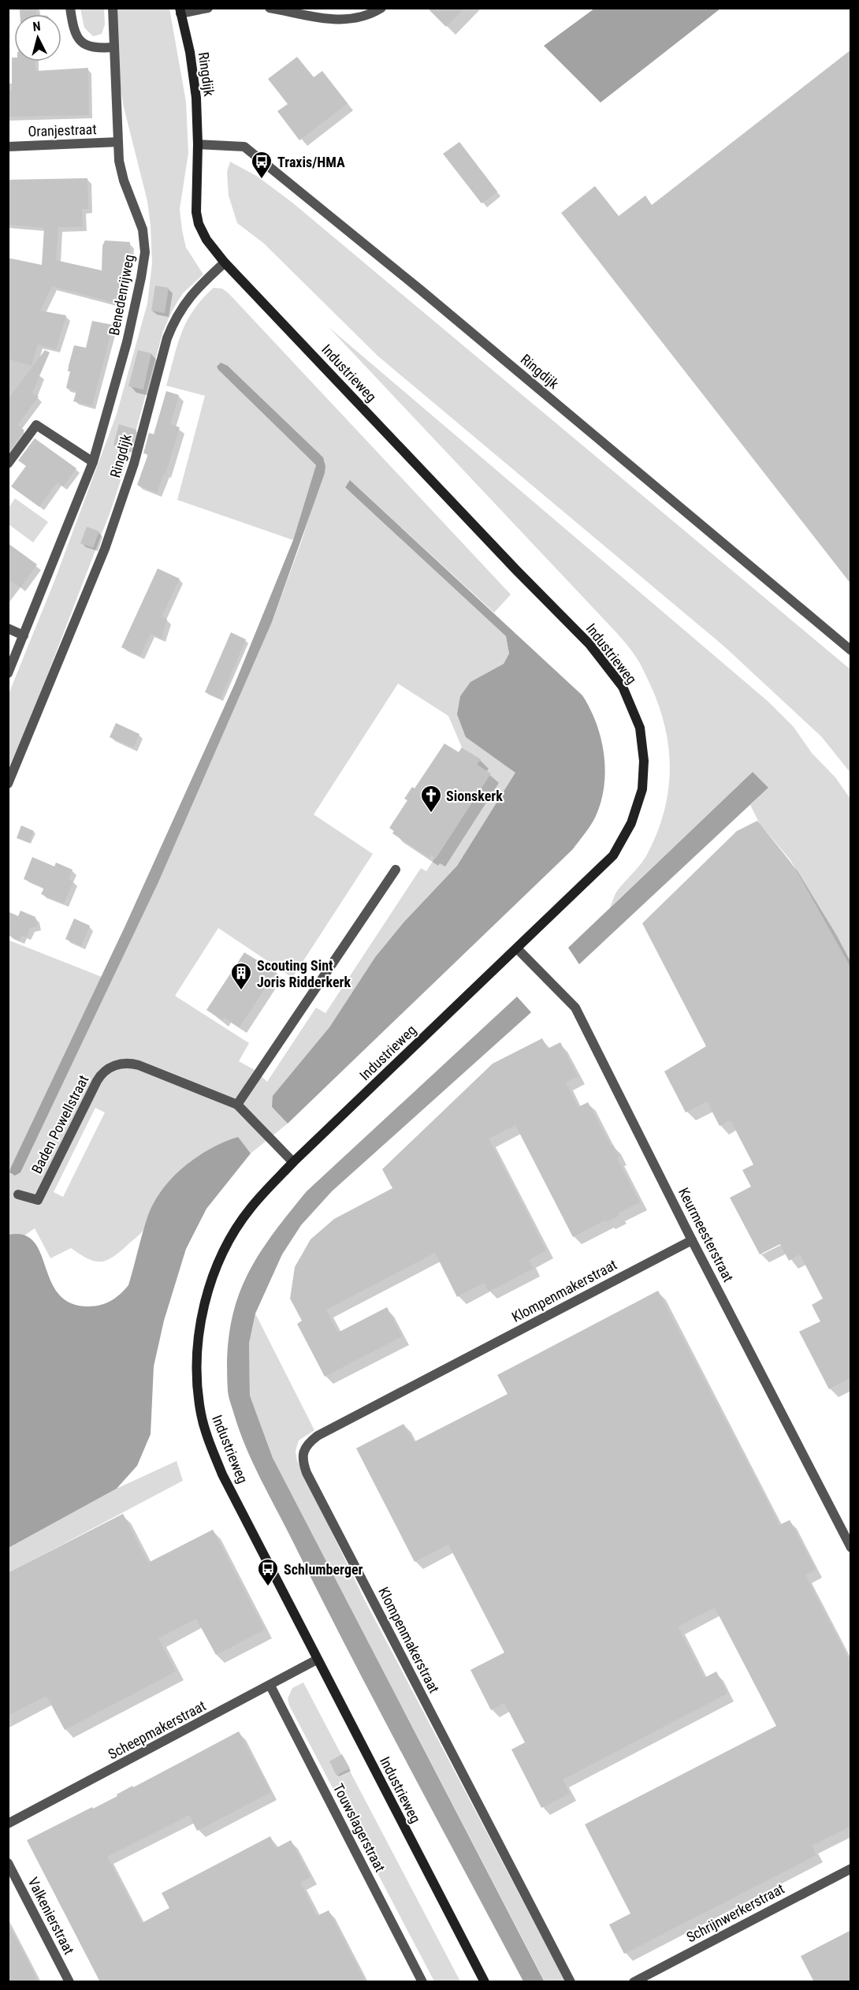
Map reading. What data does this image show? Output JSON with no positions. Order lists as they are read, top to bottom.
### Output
{
  "streets": {
    "street": [
      "Ringdijk",
      "Oranjestraat",
      "Benedenrijweg",
      "Industrieweg",
      "Baden Powellstraat",
      "Keurmeesterstraat",
      "Klompenmakerstraat",
      "Scheepmakerstraat",
      "Touwslagerstraat",
      "Schrijnwerkerstraat",
      "Valkenierstraat"
    ]
  },
  "crossings": [
    ["Ringdijk", "Industrieweg"],
    ["Oranjestraat", "Benedenrijweg"],
    ["Industrieweg", "Baden Powellstraat"],
    ["Industrieweg", "Keurmeesterstraat"],
    ["Industrieweg", "Scheepmakerstraat"],
    ["Keurmeesterstraat", "Klompenmakerstraat"],
    ["Scheepmakerstraat", "Touwslagerstraat"]
  ],
  "places": {
    "bus stop": ["Traxis/HMA", "Schlumberger"],
    "church": ["Sionskerk"],
    "building": ["Scouting Sint Joris Ridderkerk"]
  },
  "north": "top"
}
